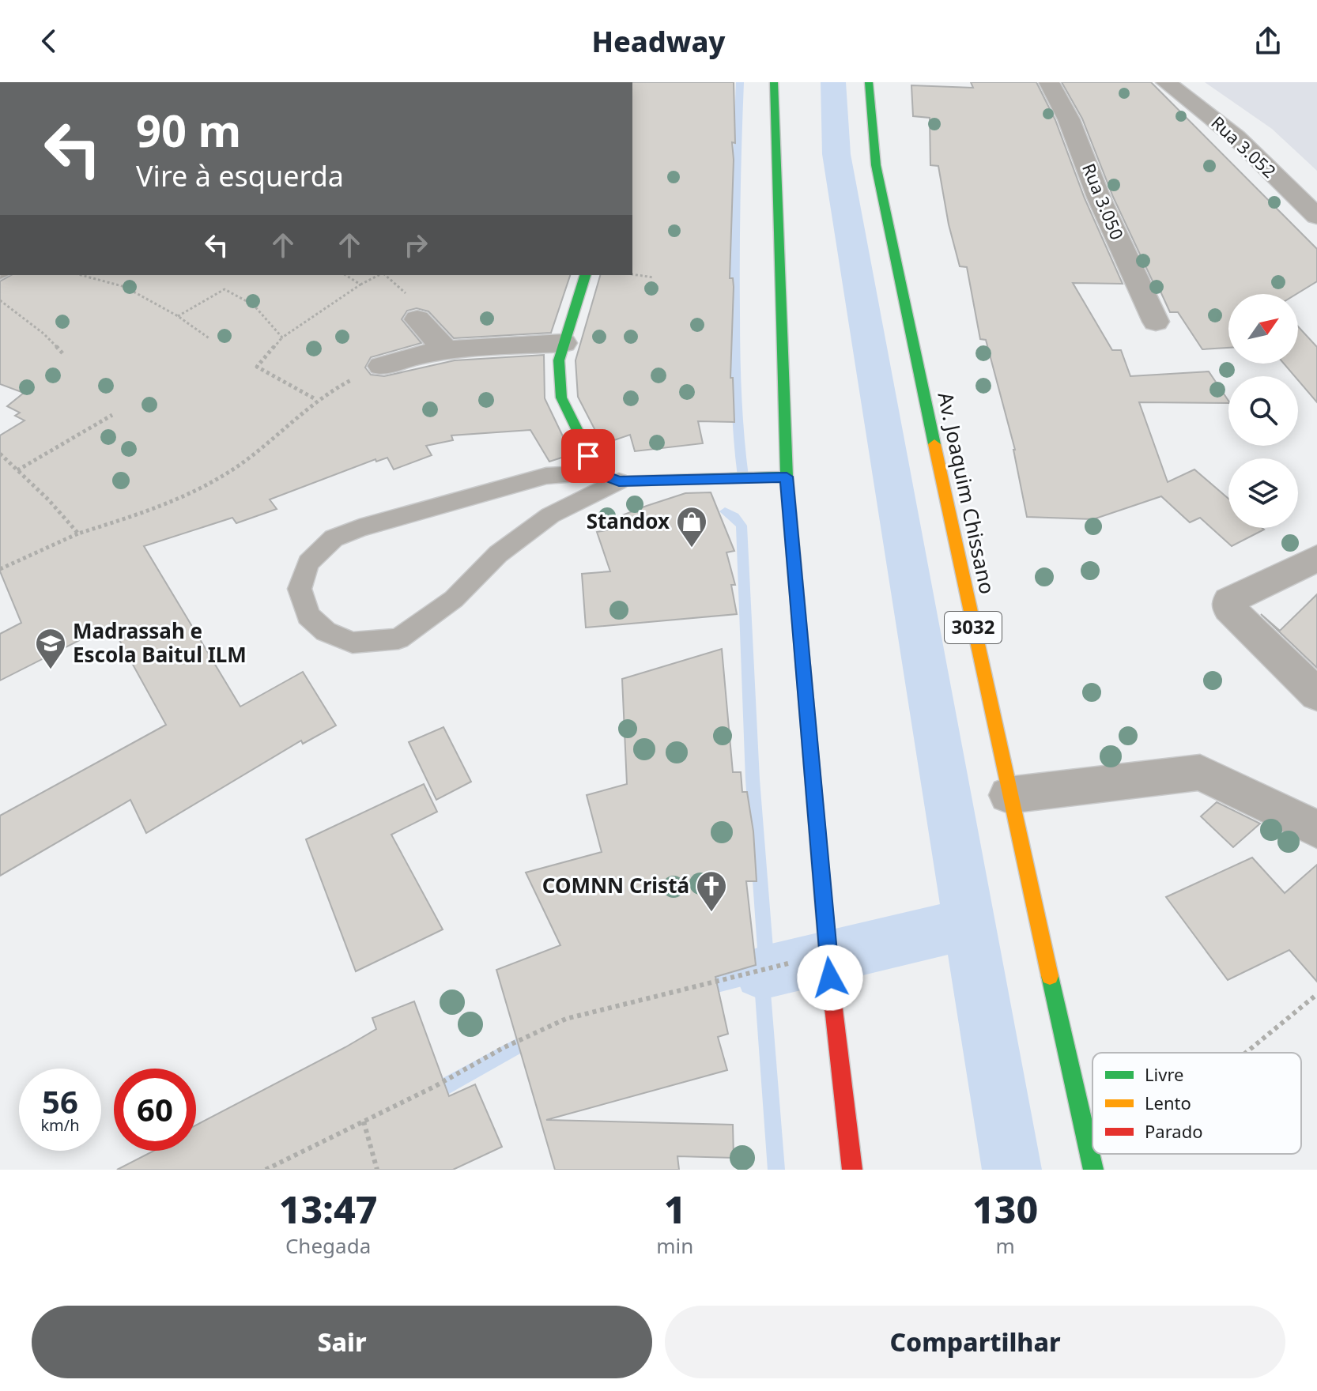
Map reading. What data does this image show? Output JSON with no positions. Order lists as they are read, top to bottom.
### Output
{
  "streets": {
    "main road": ["Av. Joaquim Chissano", "3032"],
    "street": ["Rua 3.052", "Rua 3.050"]
  },
  "places": {
    "shop": ["Standox"],
    "school or university": ["Madrassah e Escola Baitul ILM"],
    "church": ["COMNN Cristá"]
  },
  "legend": ["Livre", "Lento", "Parado"],
  "north": "top right",
  "page": {
    "header": "Headway",
    "turn": ["90 m", "Vire à esquerda"],
    "speed": "56 km/h",
    "limit": "60",
    "eta": [
      "13:47",
      "Chegada",
      "1",
      "min",
      "130",
      "m"
    ],
    "buttons": ["Sair", "Compartilhar"]
  }
}
